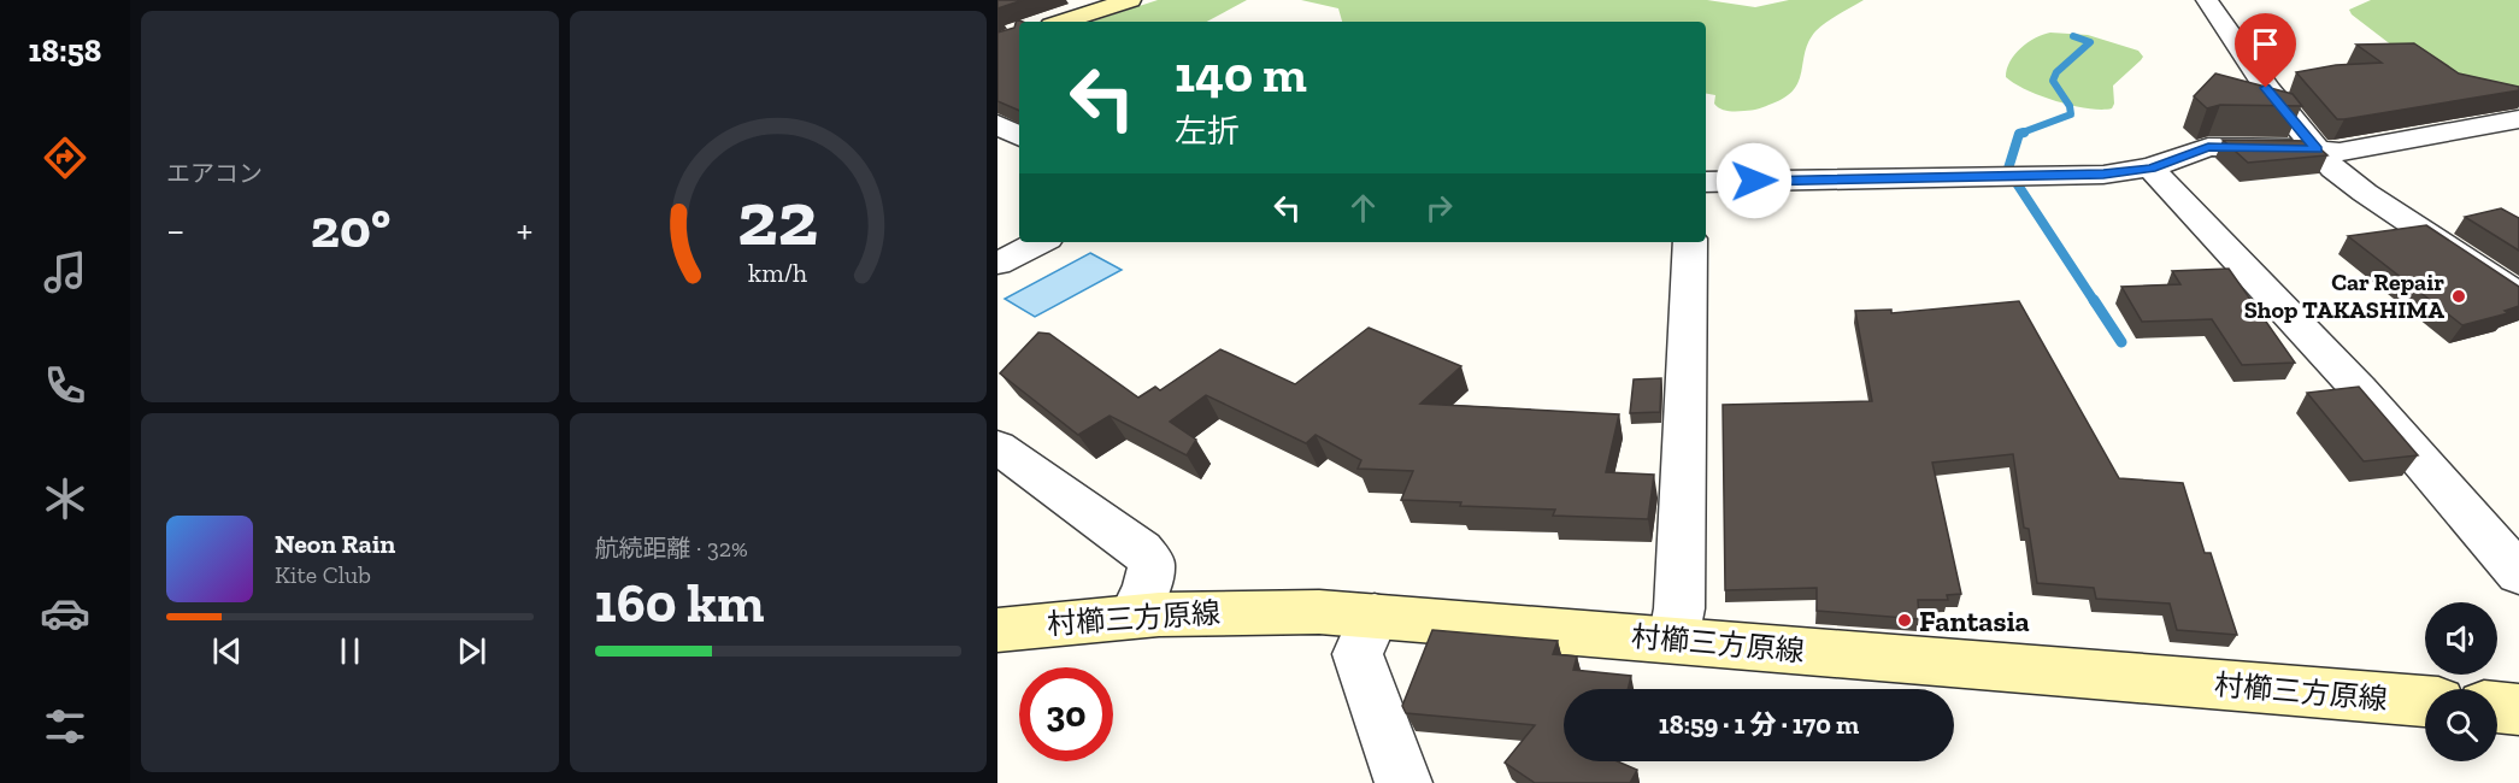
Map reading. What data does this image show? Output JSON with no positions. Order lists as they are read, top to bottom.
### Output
{
  "streets": {
    "main road": ["村櫛三方原線"]
  },
  "places": ["Car Repair Shop TAKASHIMA", "Fantasia"],
  "page": {
    "tabs": "18:58",
    "tile": [
      "エアコン",
      ["航続距離 · 32%", "160 km"]
    ],
    "turn": ["140 m", "左折"],
    "heat": ["−", "20°", "+"],
    "song": ["Neon Rain", "Kite Club"],
    "limit": "30",
    "trip": "18:59 · 1 分 · 170 m",
    "gauge": ["22", "km/h"]
  }
}
